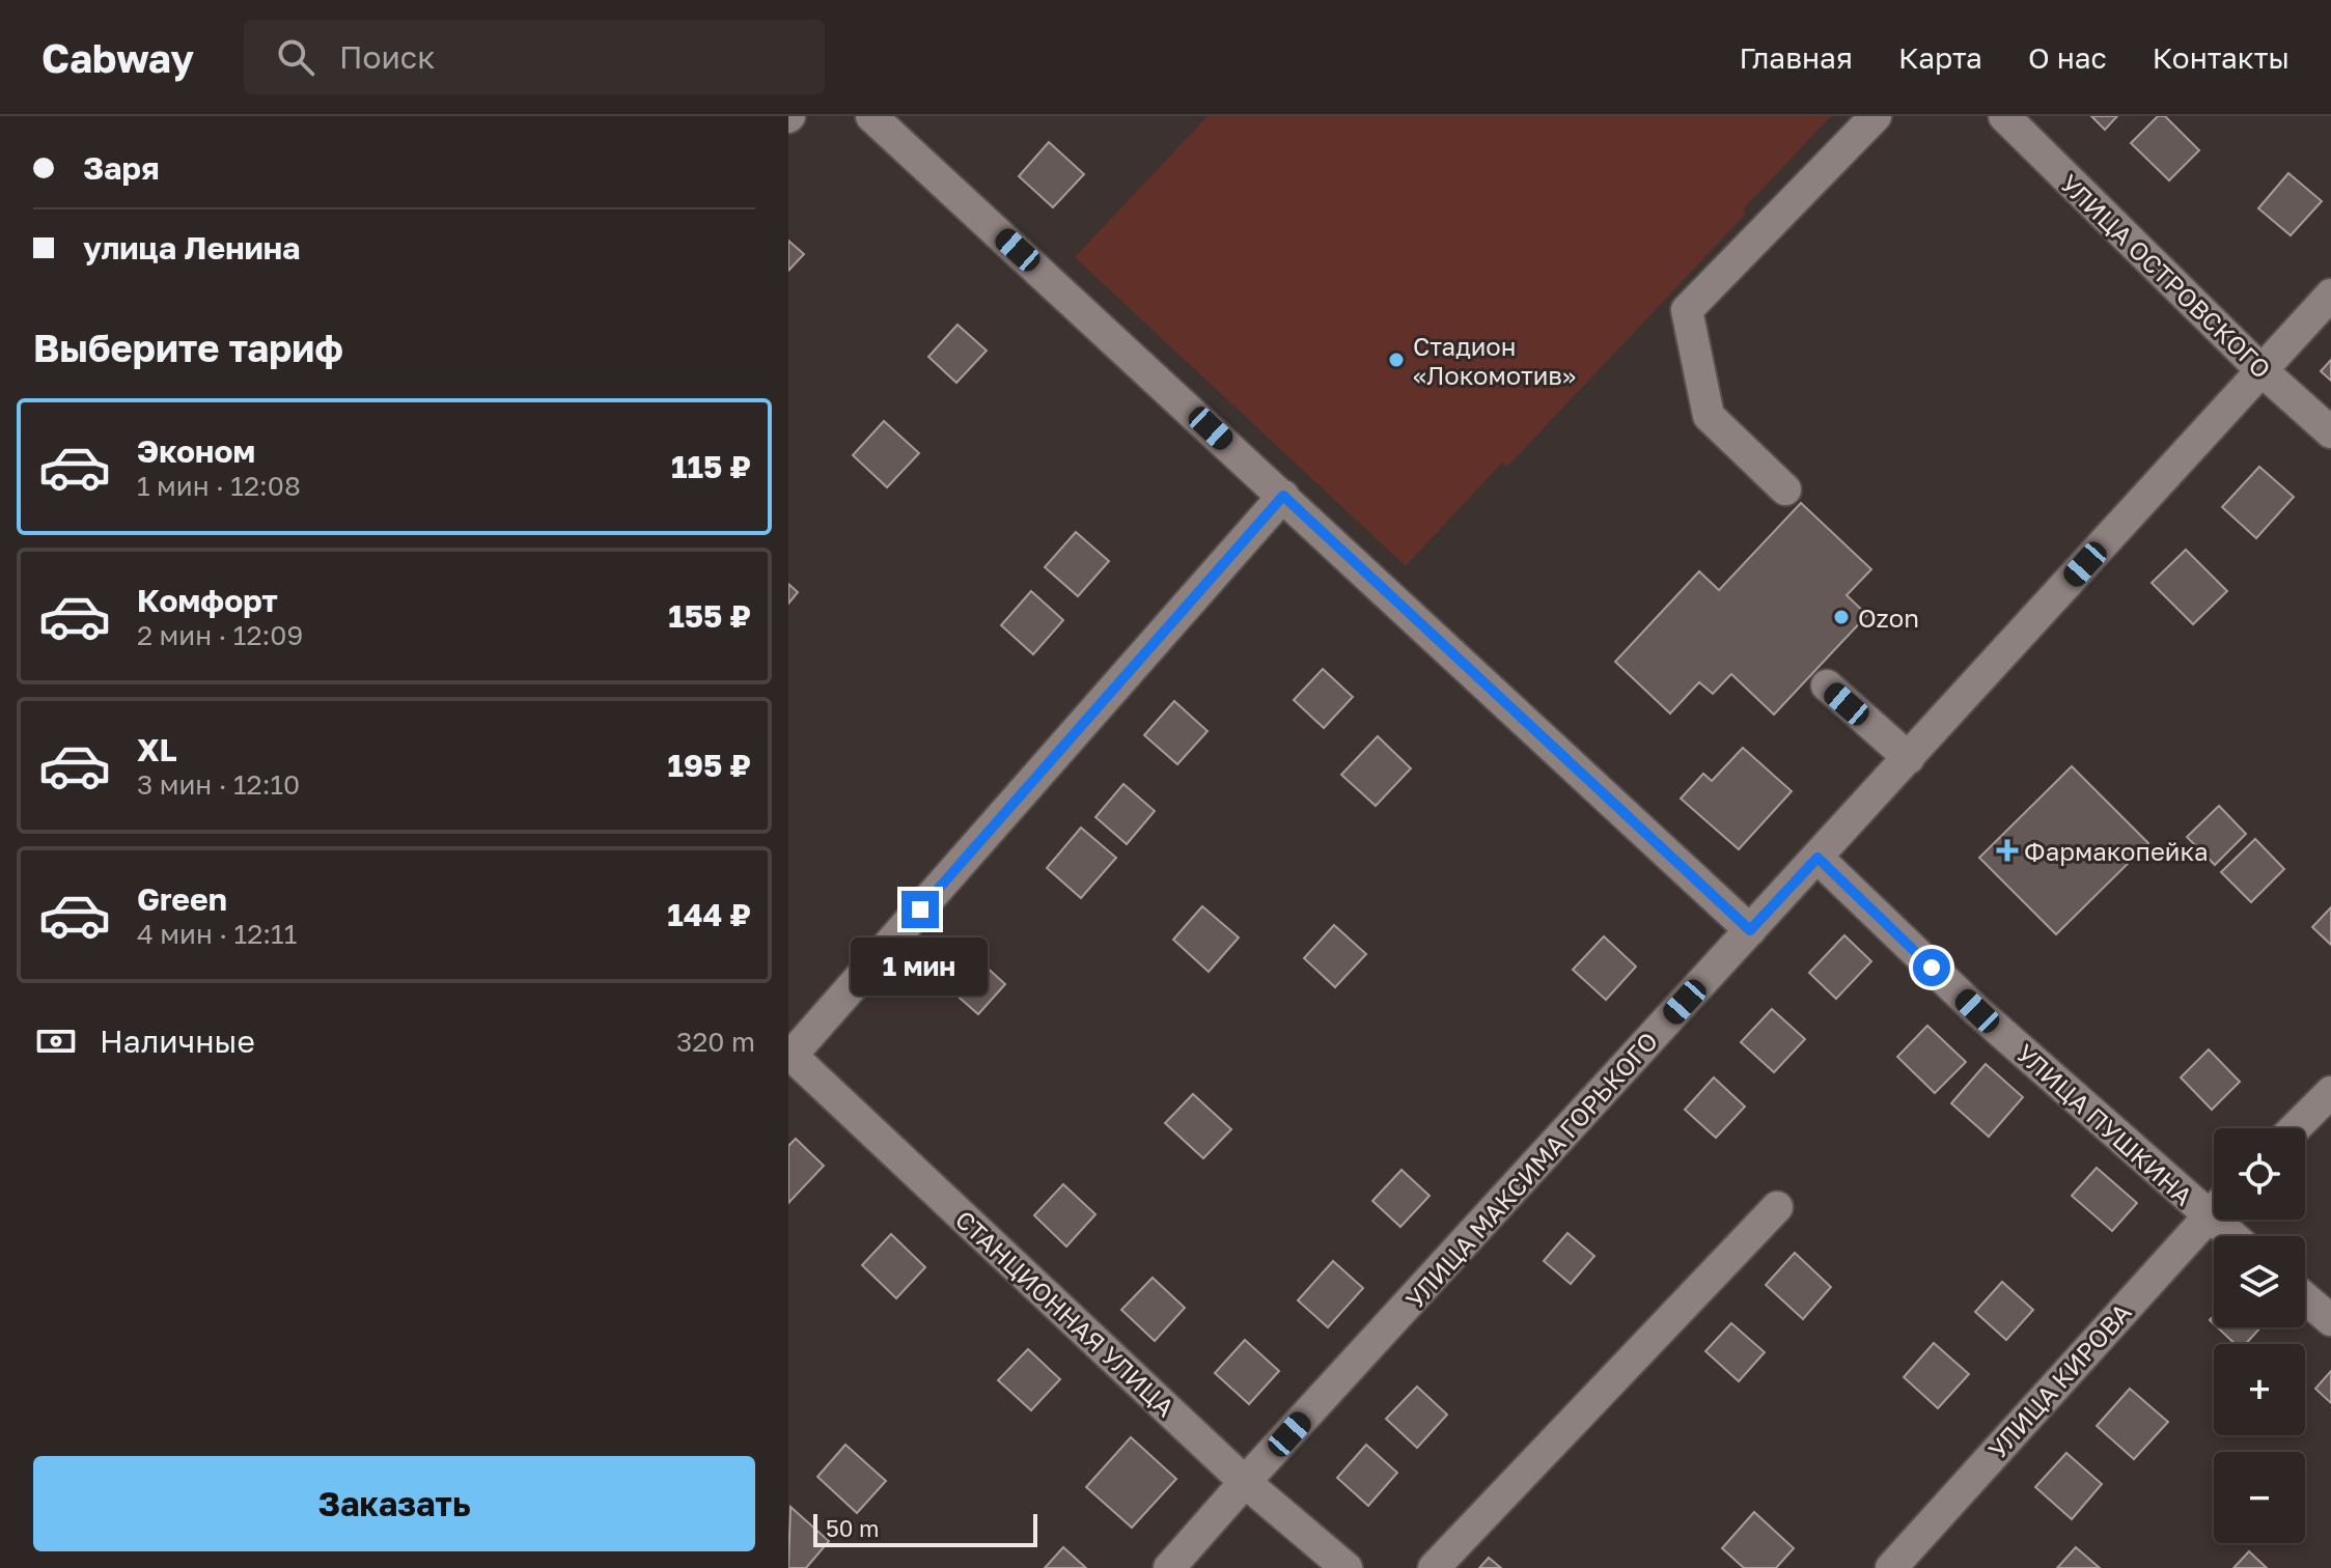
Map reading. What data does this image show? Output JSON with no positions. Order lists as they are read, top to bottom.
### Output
{
  "streets": {
    "street": [
      "УЛИЦА ОСТРОВСКОГО",
      "УЛИЦА ПУШКИНА",
      "УЛИЦА МАКСИМА ГОРЬКОГО",
      "СТАНЦИОННАЯ УЛИЦА",
      "УЛИЦА КИРОВА"
    ]
  },
  "crossings": [
    ["УЛИЦА ОСТРОВСКОГО", "УЛИЦА МАКСИМА ГОРЬКОГО"],
    ["УЛИЦА ПУШКИНА", "УЛИЦА МАКСИМА ГОРЬКОГО"],
    ["УЛИЦА МАКСИМА ГОРЬКОГО", "СТАНЦИОННАЯ УЛИЦА"]
  ],
  "places": {
    "other": ["Стадион «Локомотив»", "Ozon"],
    "health": ["Фармакопейка"]
  },
  "scale_bar": "50 m",
  "page": {
    "header": "Cabway",
    "search": "Поиск",
    "nav": [
      "Главная",
      "Карта",
      "О нас",
      "Контакты"
    ],
    "banner": ["Заря", "улица Ленина"],
    "heading": "Выберите тариф",
    "list": [
      {
        "name": "Эконом",
        "note": "1 мин · 12:08",
        "value": "115 ₽"
      },
      {
        "name": "Комфорт",
        "note": "2 мин · 12:09",
        "value": "155 ₽"
      },
      {
        "name": "XL",
        "note": "3 мин · 12:10",
        "value": "195 ₽"
      },
      {
        "name": "Green",
        "note": "4 мин · 12:11",
        "value": "144 ₽"
      }
    ],
    "bubble": "1 мин",
    "pay": ["Наличные", "320 m"],
    "map_buttons": ["+", "−"],
    "buttons": "Заказать",
    "scale": "50 m"
  }
}
